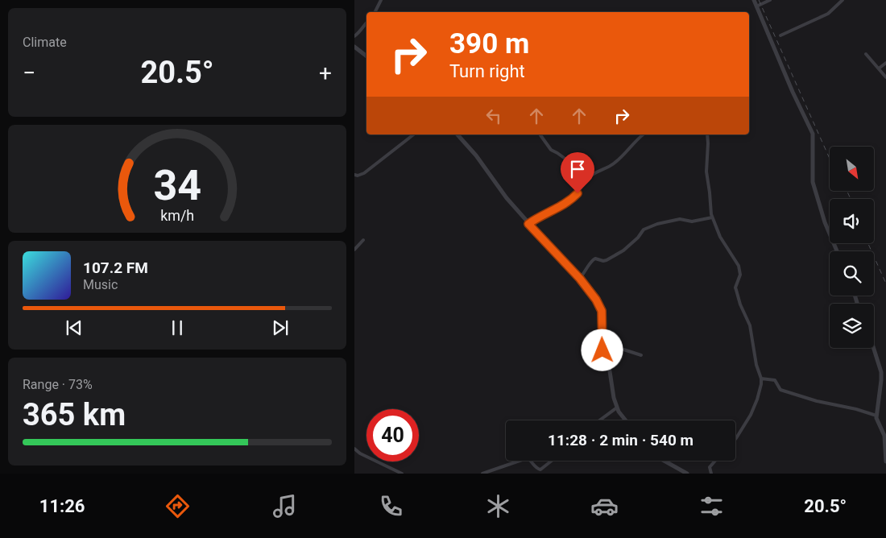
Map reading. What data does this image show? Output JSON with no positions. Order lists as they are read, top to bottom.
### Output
{
  "north": "bottom right",
  "page": {
    "tile": [
      "Climate",
      ["Range · 73%", "365 km"]
    ],
    "turn": ["390 m", "Turn right"],
    "heat": ["−", "20.5°", "+"],
    "song": ["107.2 FM", "Music"],
    "limit": "40",
    "trip": "11:28 · 2 min · 540 m",
    "tabs": ["11:26", "20.5°"],
    "gauge": ["34", "km/h"]
  }
}
